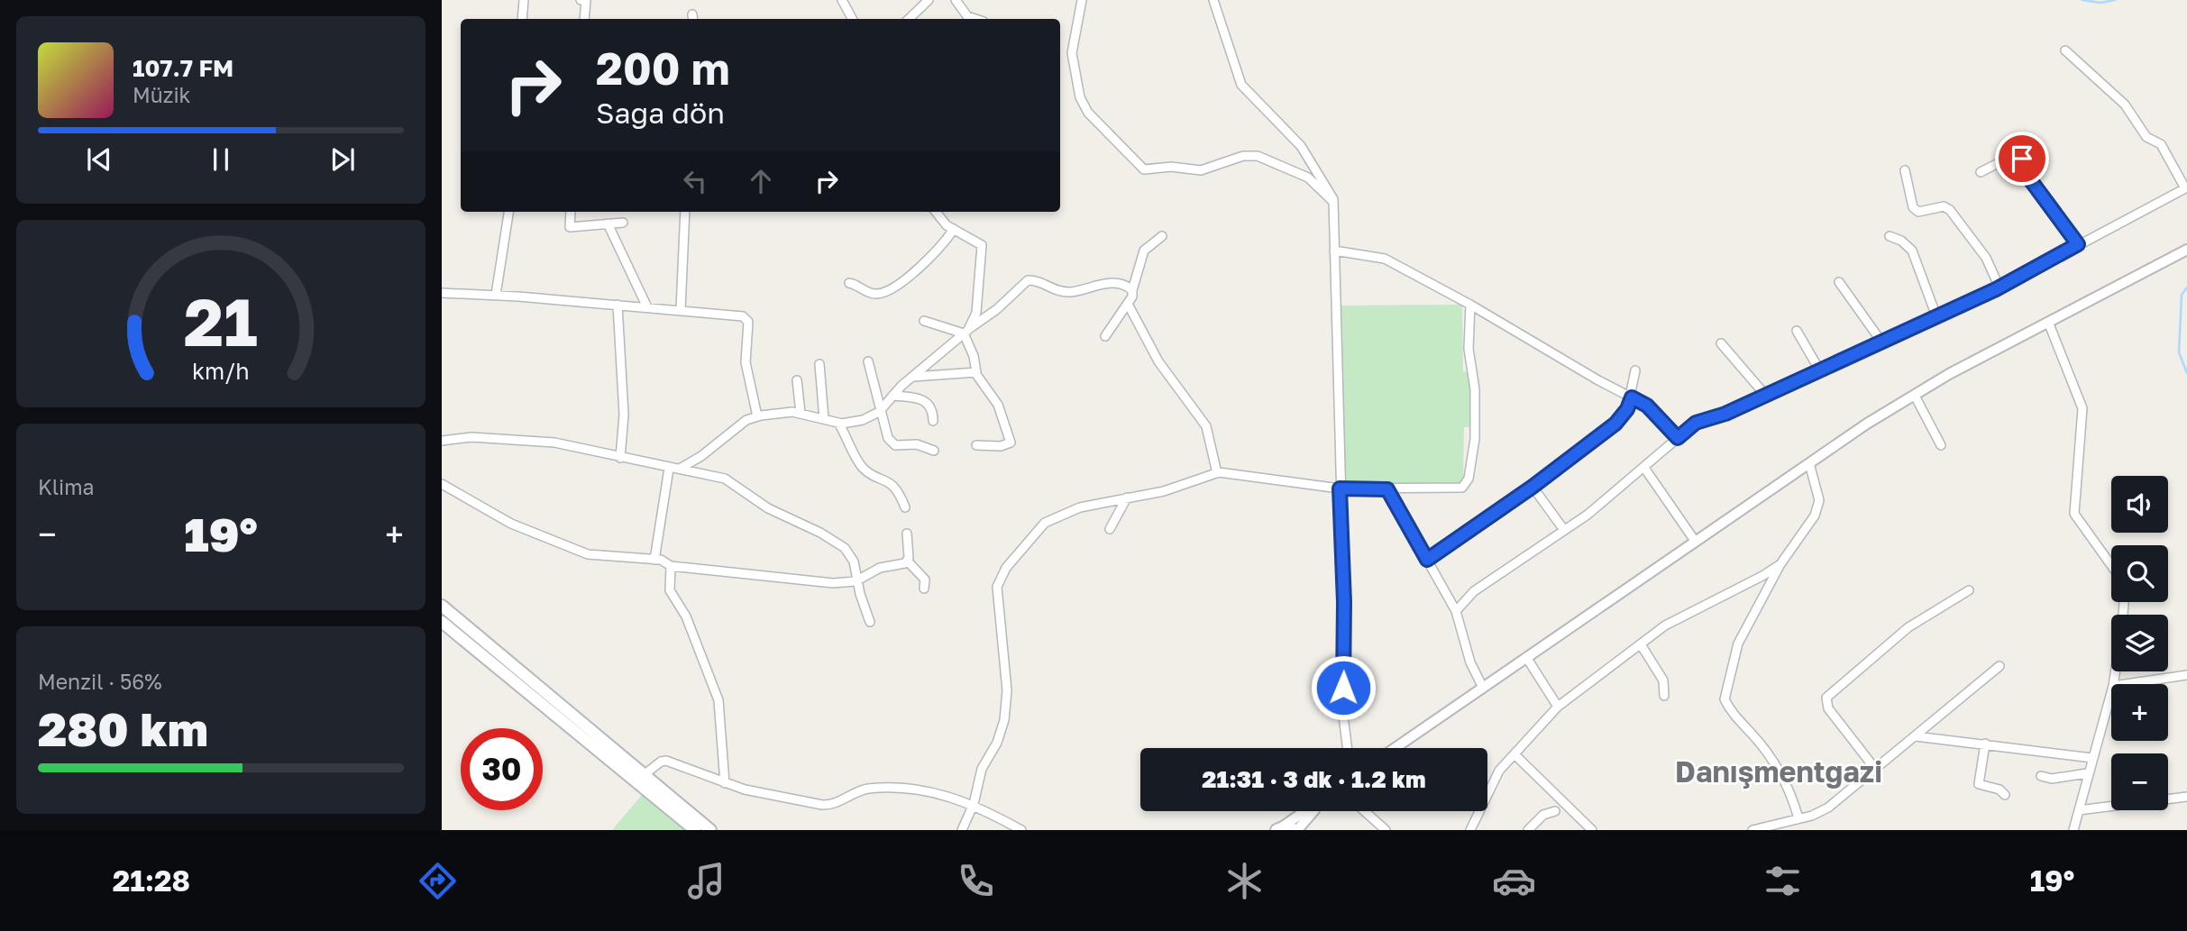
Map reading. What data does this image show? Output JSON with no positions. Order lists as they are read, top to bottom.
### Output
{
  "districts": ["Danışmentgazi"],
  "page": {
    "turn": ["200 m", "Sağa dön"],
    "song": ["107.7 FM", "Müzik"],
    "tile": [
      "Klima",
      ["Menzil · 56%", "280 km"]
    ],
    "map_buttons": ["+", "−"],
    "heat": ["−", "19°", "+"],
    "limit": "30",
    "trip": "21:31 · 3 dk · 1.2 km",
    "tabs": ["21:28", "19°"],
    "gauge": ["21", "km/h"]
  }
}
